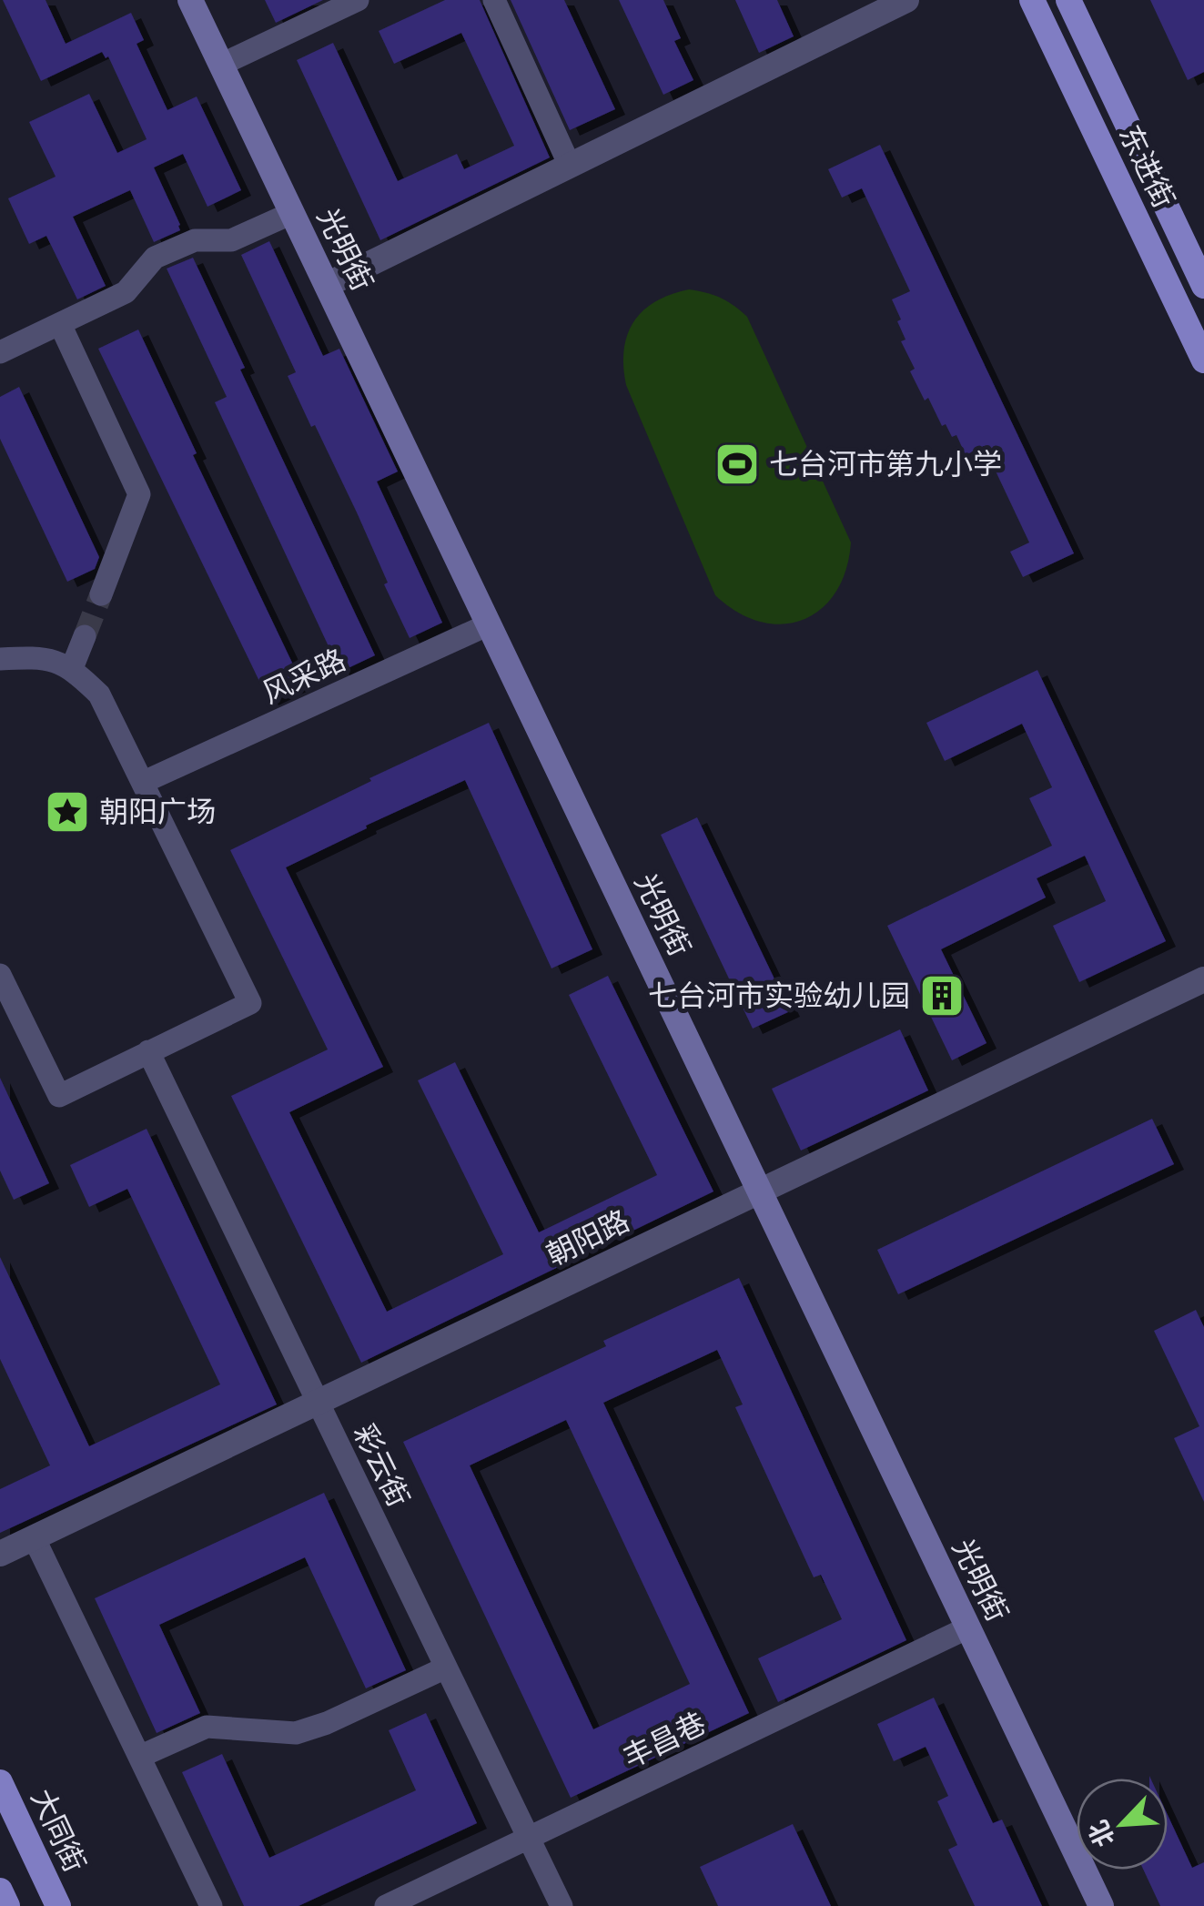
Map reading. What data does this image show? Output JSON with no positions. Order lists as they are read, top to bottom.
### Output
{
  "streets": {
    "main road": ["东进街", "光明街", "大同街"],
    "street": [
      "风采路",
      "朝阳路",
      "彩云街",
      "丰昌巷"
    ]
  },
  "crossings": [
    ["光明街", "风采路"],
    ["光明街", "朝阳路"],
    ["光明街", "丰昌巷"],
    ["朝阳路", "彩云街"],
    ["彩云街", "丰昌巷"]
  ],
  "places": {
    "sports": ["七台河市第九小学"],
    "place": ["朝阳广场"],
    "building": ["七台河市实验幼儿园"]
  },
  "north": "bottom left"
}
